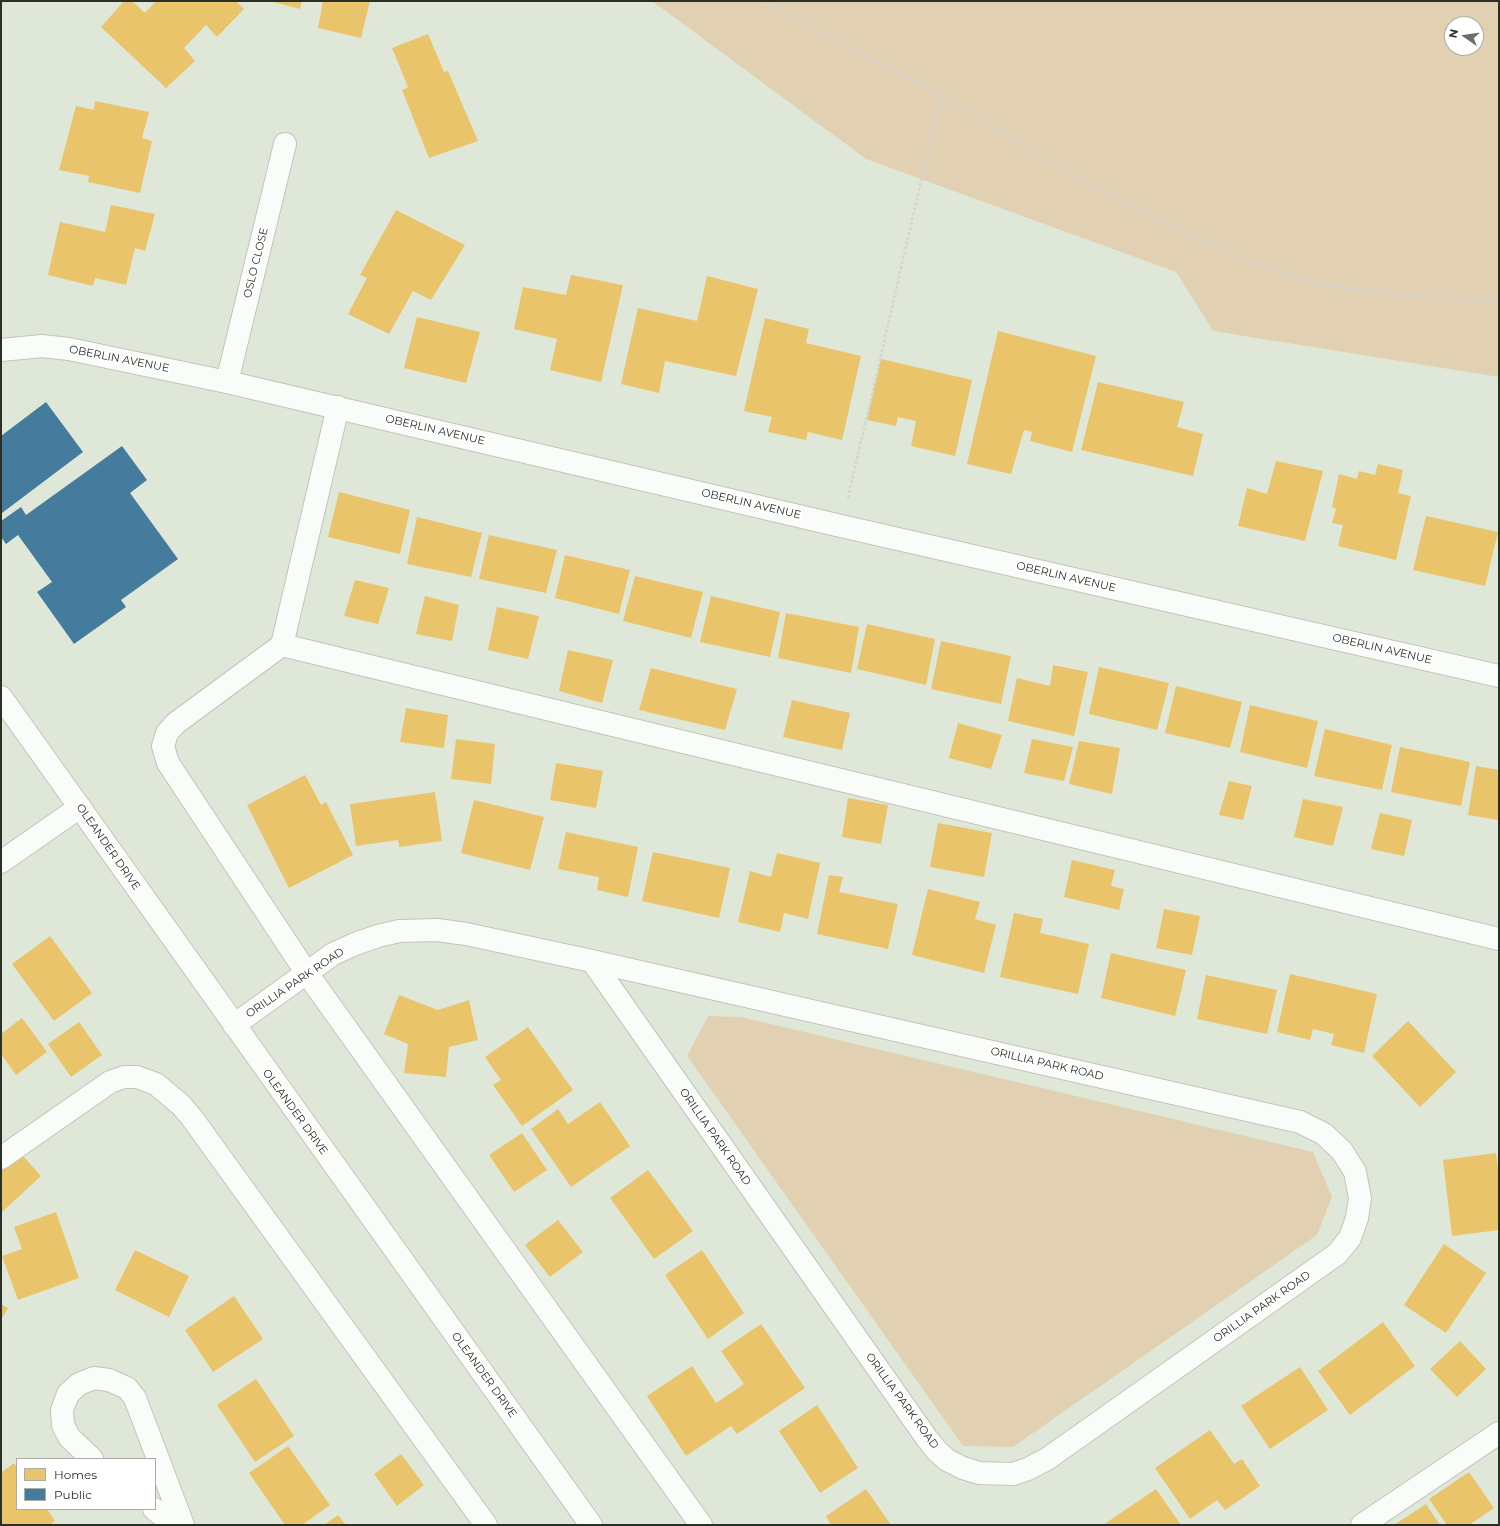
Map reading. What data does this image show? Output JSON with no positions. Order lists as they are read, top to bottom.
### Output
{
  "streets": {
    "street": [
      "OSLO CLOSE",
      "OBERLIN AVENUE",
      "OLEANDER DRIVE",
      "ORILLIA PARK ROAD"
    ]
  },
  "crossings": [
    ["OSLO CLOSE", "OBERLIN AVENUE"],
    ["OLEANDER DRIVE", "ORILLIA PARK ROAD"]
  ],
  "legend": ["Homes", "Public"],
  "north": "left"
}
